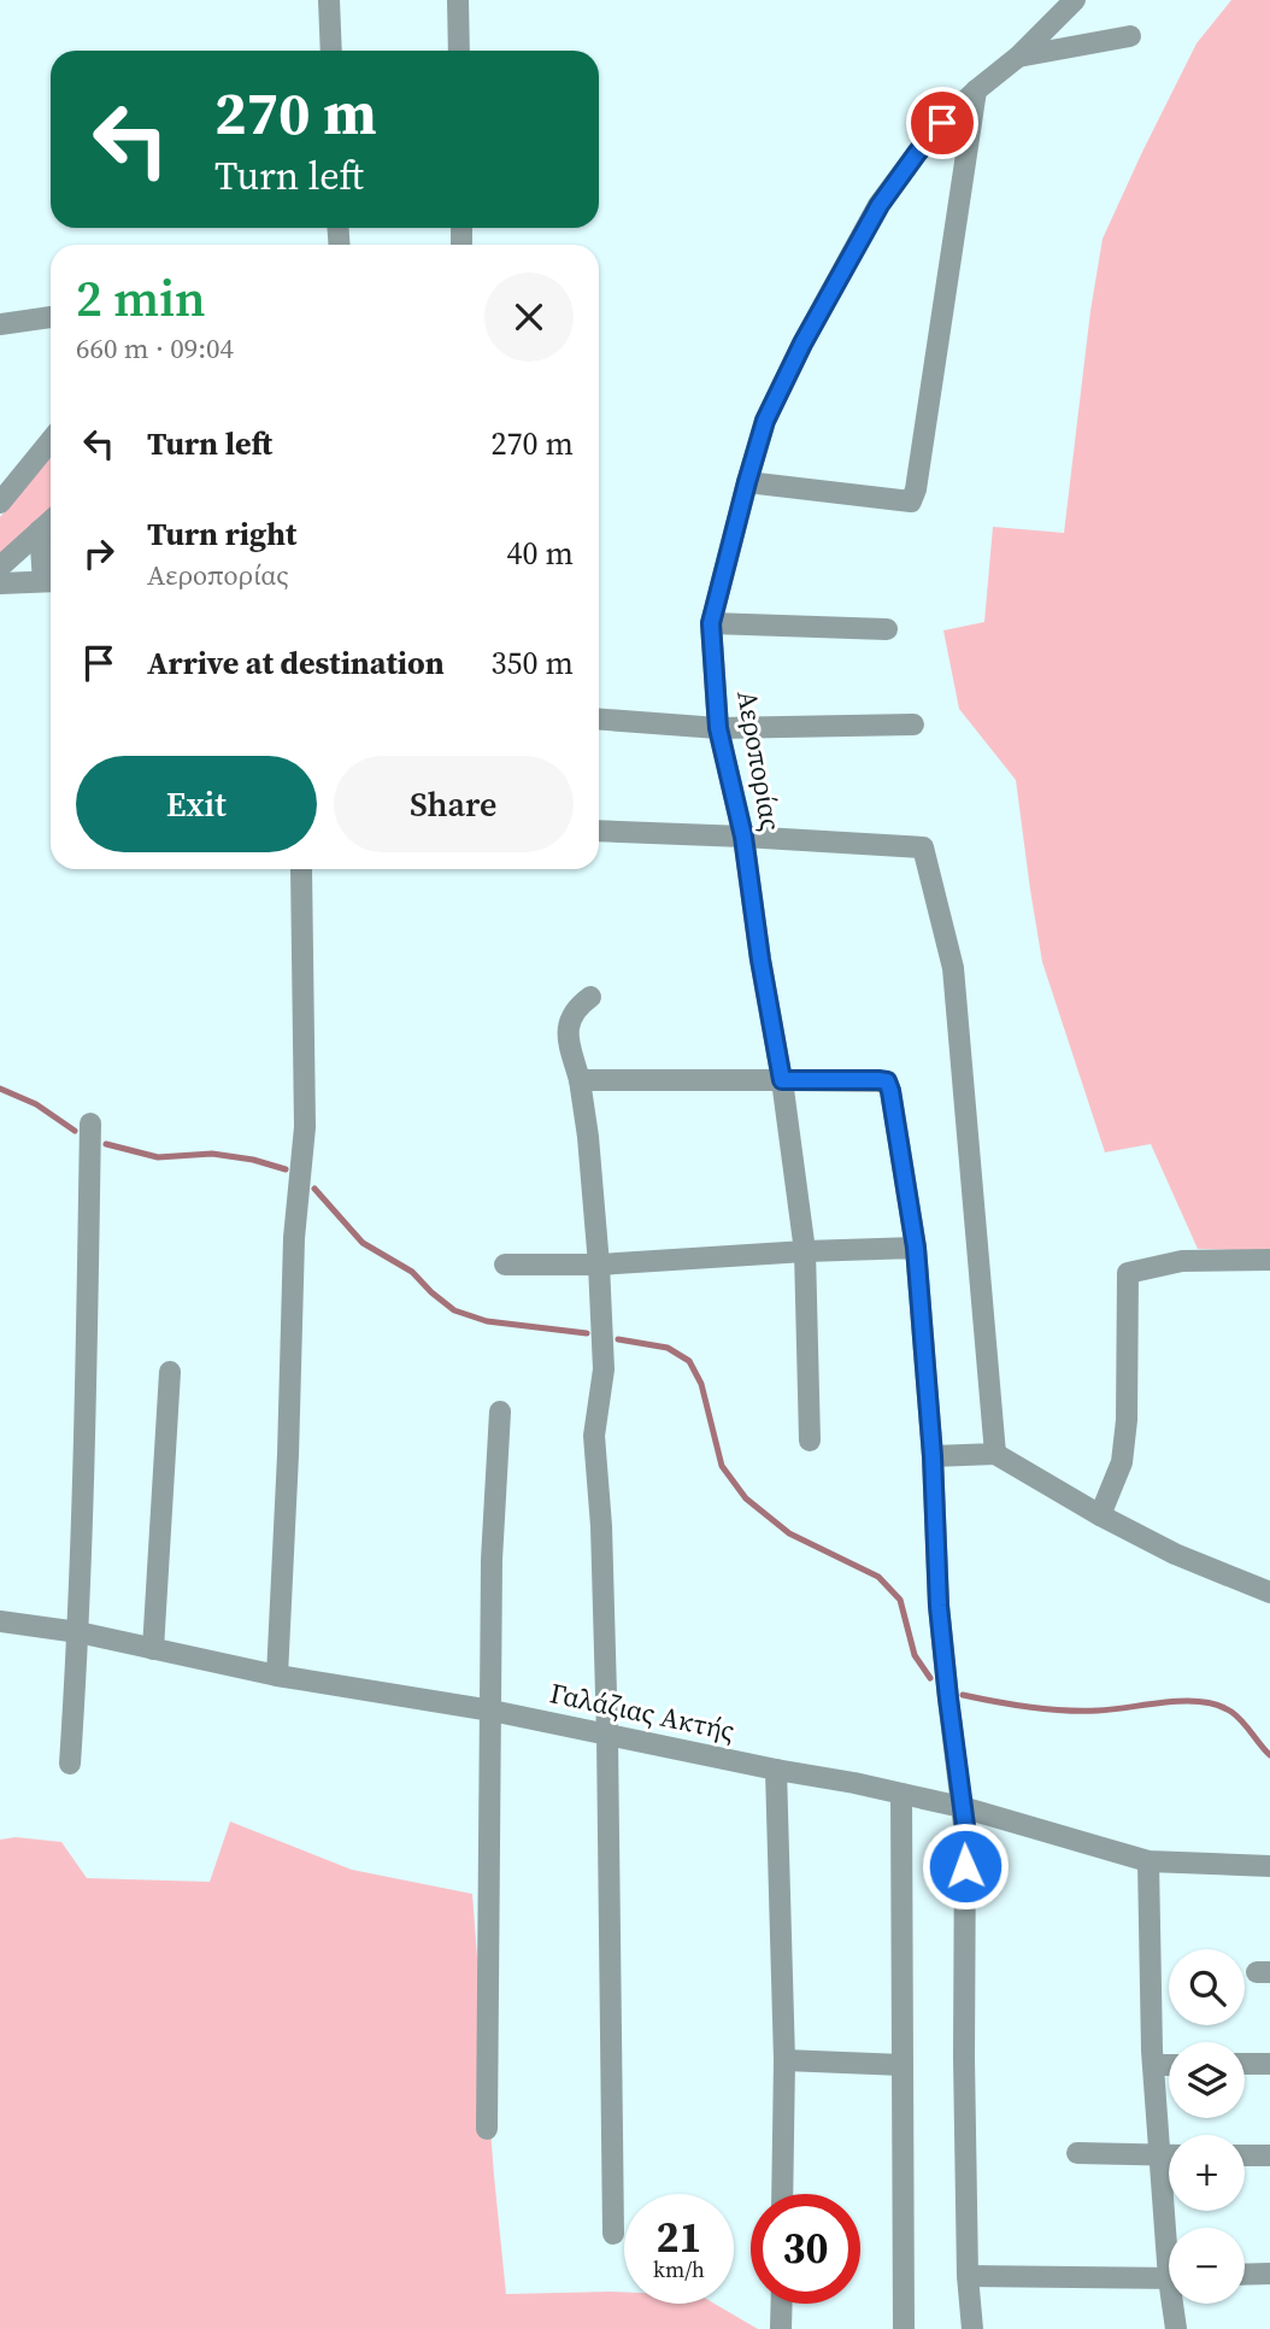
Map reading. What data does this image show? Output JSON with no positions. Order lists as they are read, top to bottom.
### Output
{
  "streets": {
    "street": ["Αεροπορίας", "Γαλάζιας Ακτής"]
  },
  "page": {
    "turn": ["270 m", "Turn left"],
    "heading": ["2 min", "660 m · 09:04"],
    "list": [
      {
        "name": "Turn left",
        "value": "270 m"
      },
      {
        "name": "Turn right",
        "note": "Αεροπορίας",
        "value": "40 m"
      },
      {
        "name": "Arrive at destination",
        "value": "350 m"
      }
    ],
    "buttons": ["Exit", "Share"],
    "map_buttons": ["+", "−"],
    "speed": "21 km/h",
    "limit": "30"
  }
}
